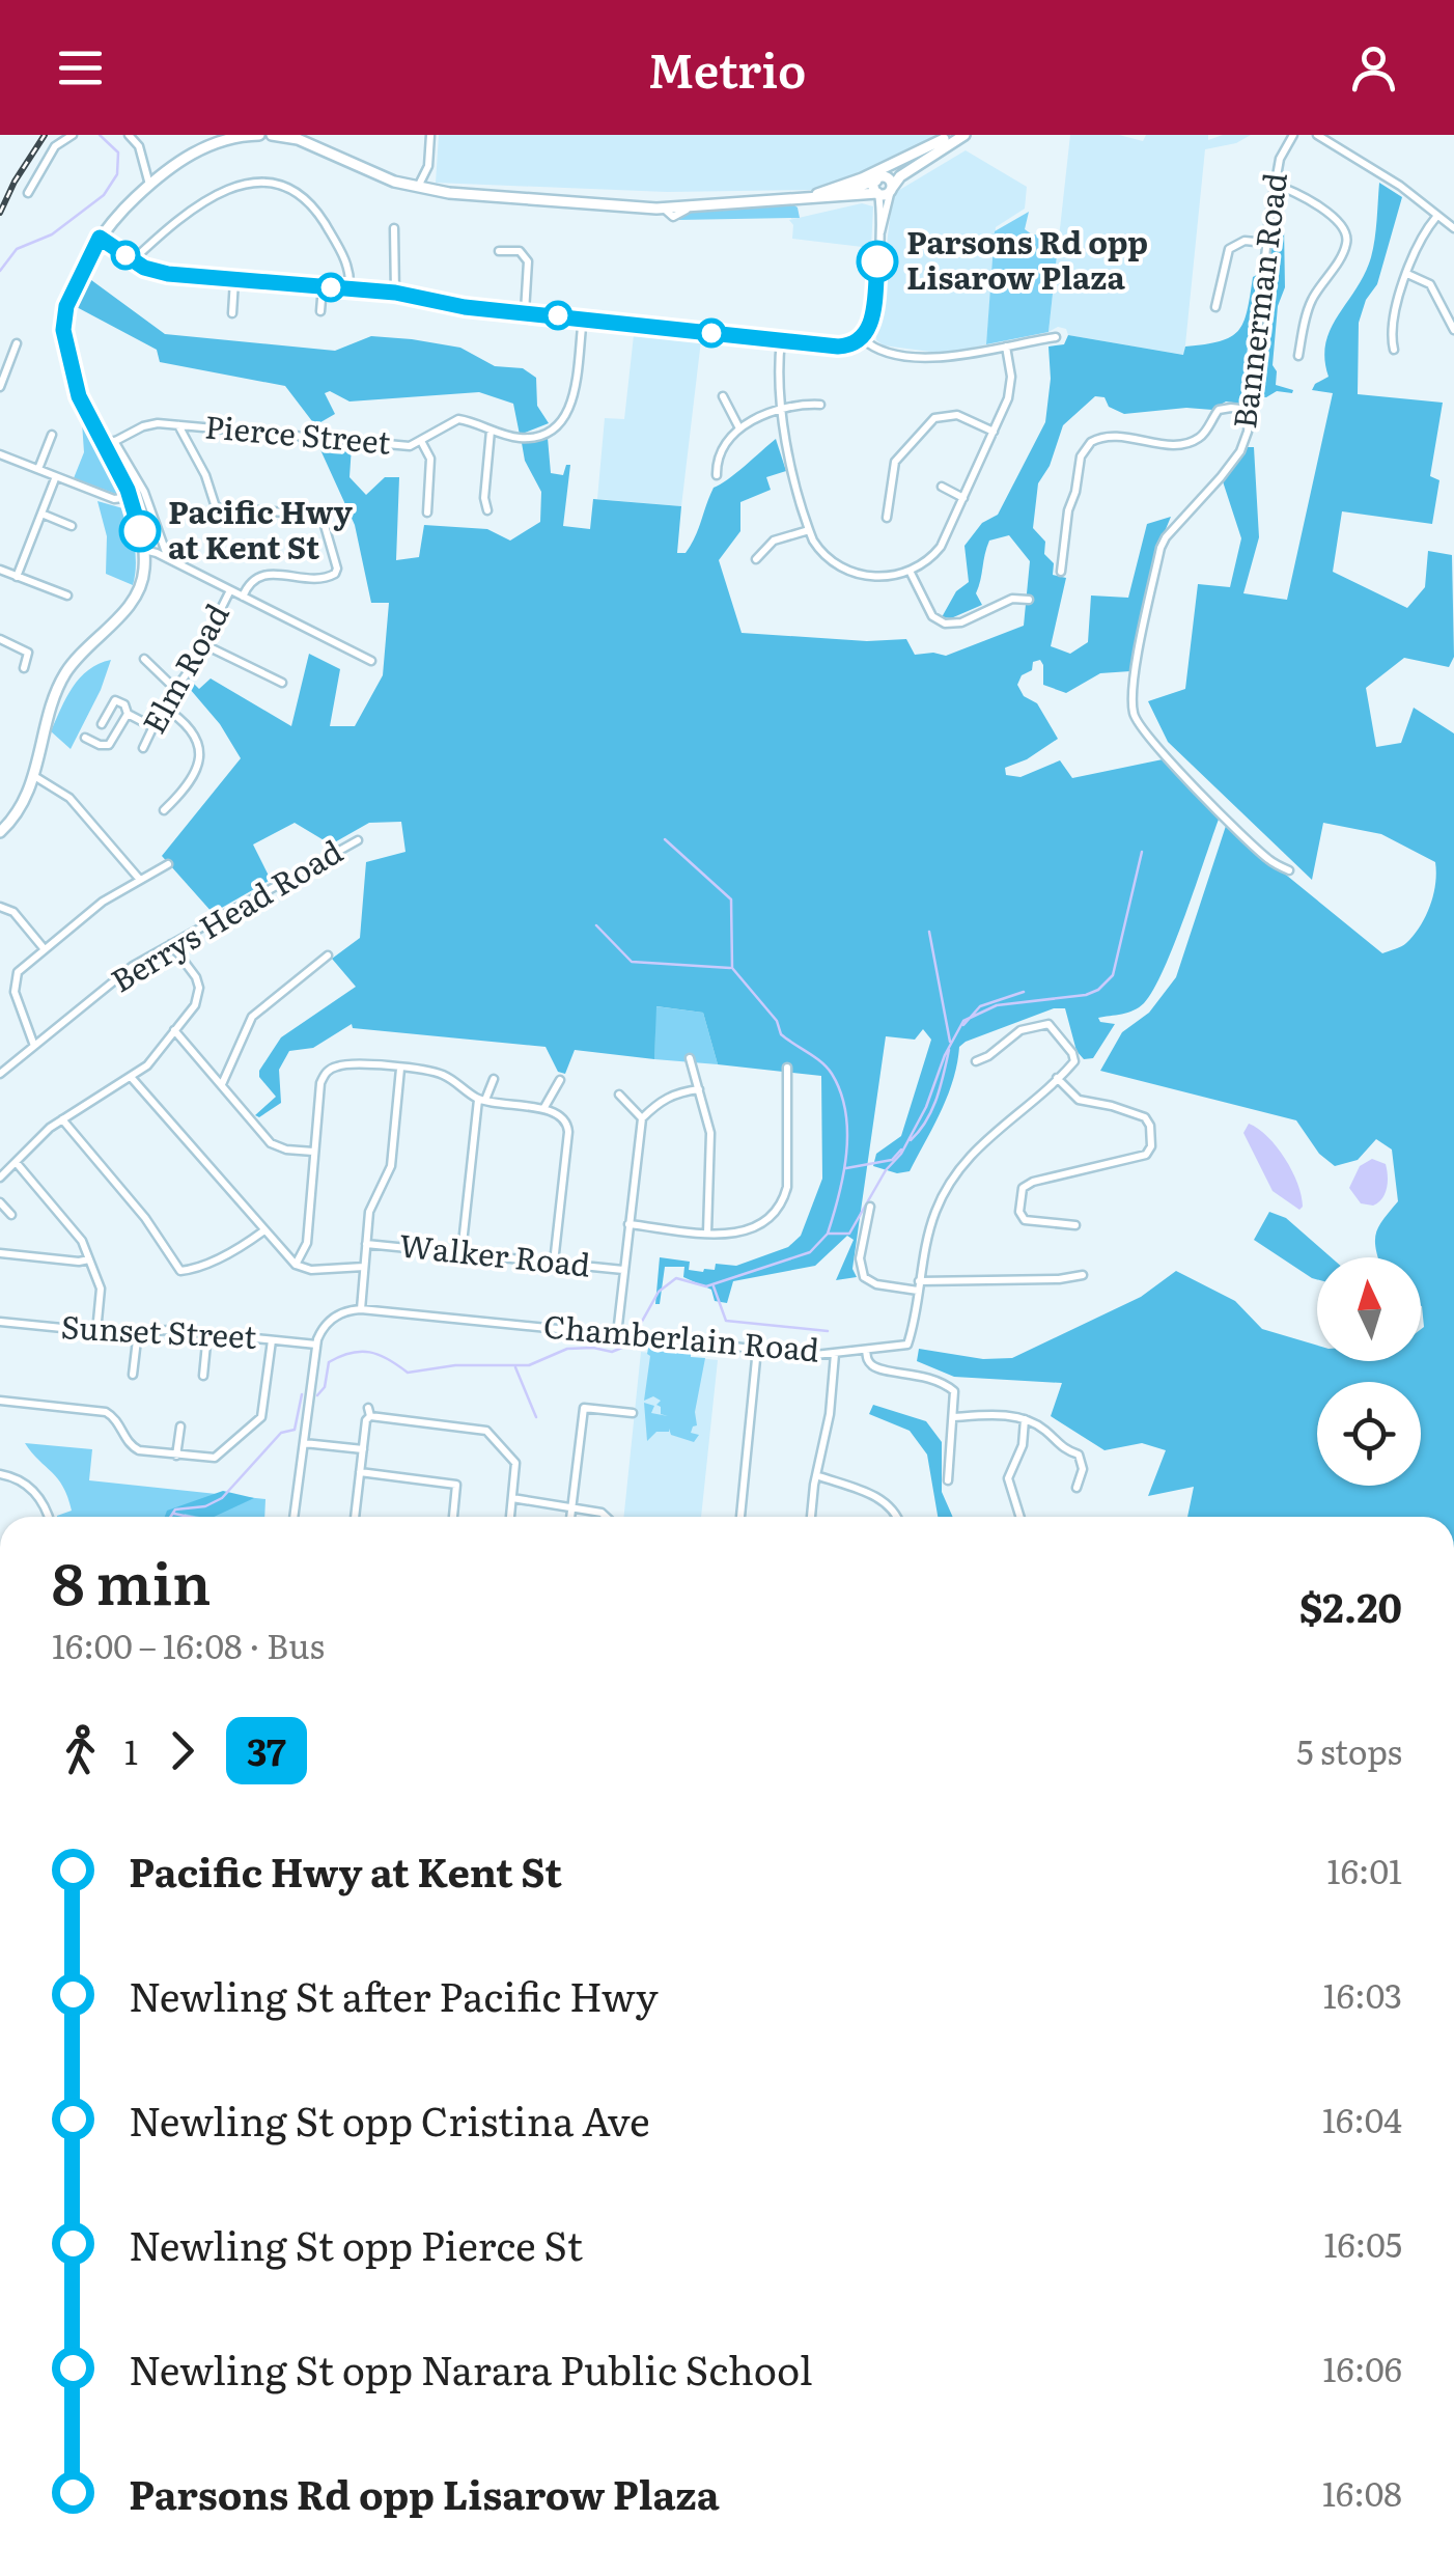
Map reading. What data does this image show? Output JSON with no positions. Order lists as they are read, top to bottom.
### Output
{
  "streets": {
    "street": [
      "Bannerman Road",
      "Pierce Street",
      "Elm Road",
      "Berrys Head Road",
      "Walker Road",
      "Sunset Street",
      "Chamberlain Road"
    ]
  },
  "places": ["Parsons Rd opp Lisarow Plaza", "Pacific Hwy at Kent St"],
  "lines": ["bus line 37"],
  "north": "top",
  "page": {
    "header": "Metrio",
    "heading": ["8 min", "16:00 – 16:08 · Bus", "$2.20"],
    "legs": ["1", "37", "5 stops"],
    "list": [
      {
        "name": "Pacific Hwy at Kent St",
        "value": "16:01"
      },
      {
        "name": "Newling St after Pacific Hwy",
        "value": "16:03"
      },
      {
        "name": "Newling St opp Cristina Ave",
        "value": "16:04"
      },
      {
        "name": "Newling St opp Pierce St",
        "value": "16:05"
      },
      {
        "name": "Newling St opp Narara Public School",
        "value": "16:06"
      },
      {
        "name": "Parsons Rd opp Lisarow Plaza",
        "value": "16:08"
      }
    ]
  }
}
